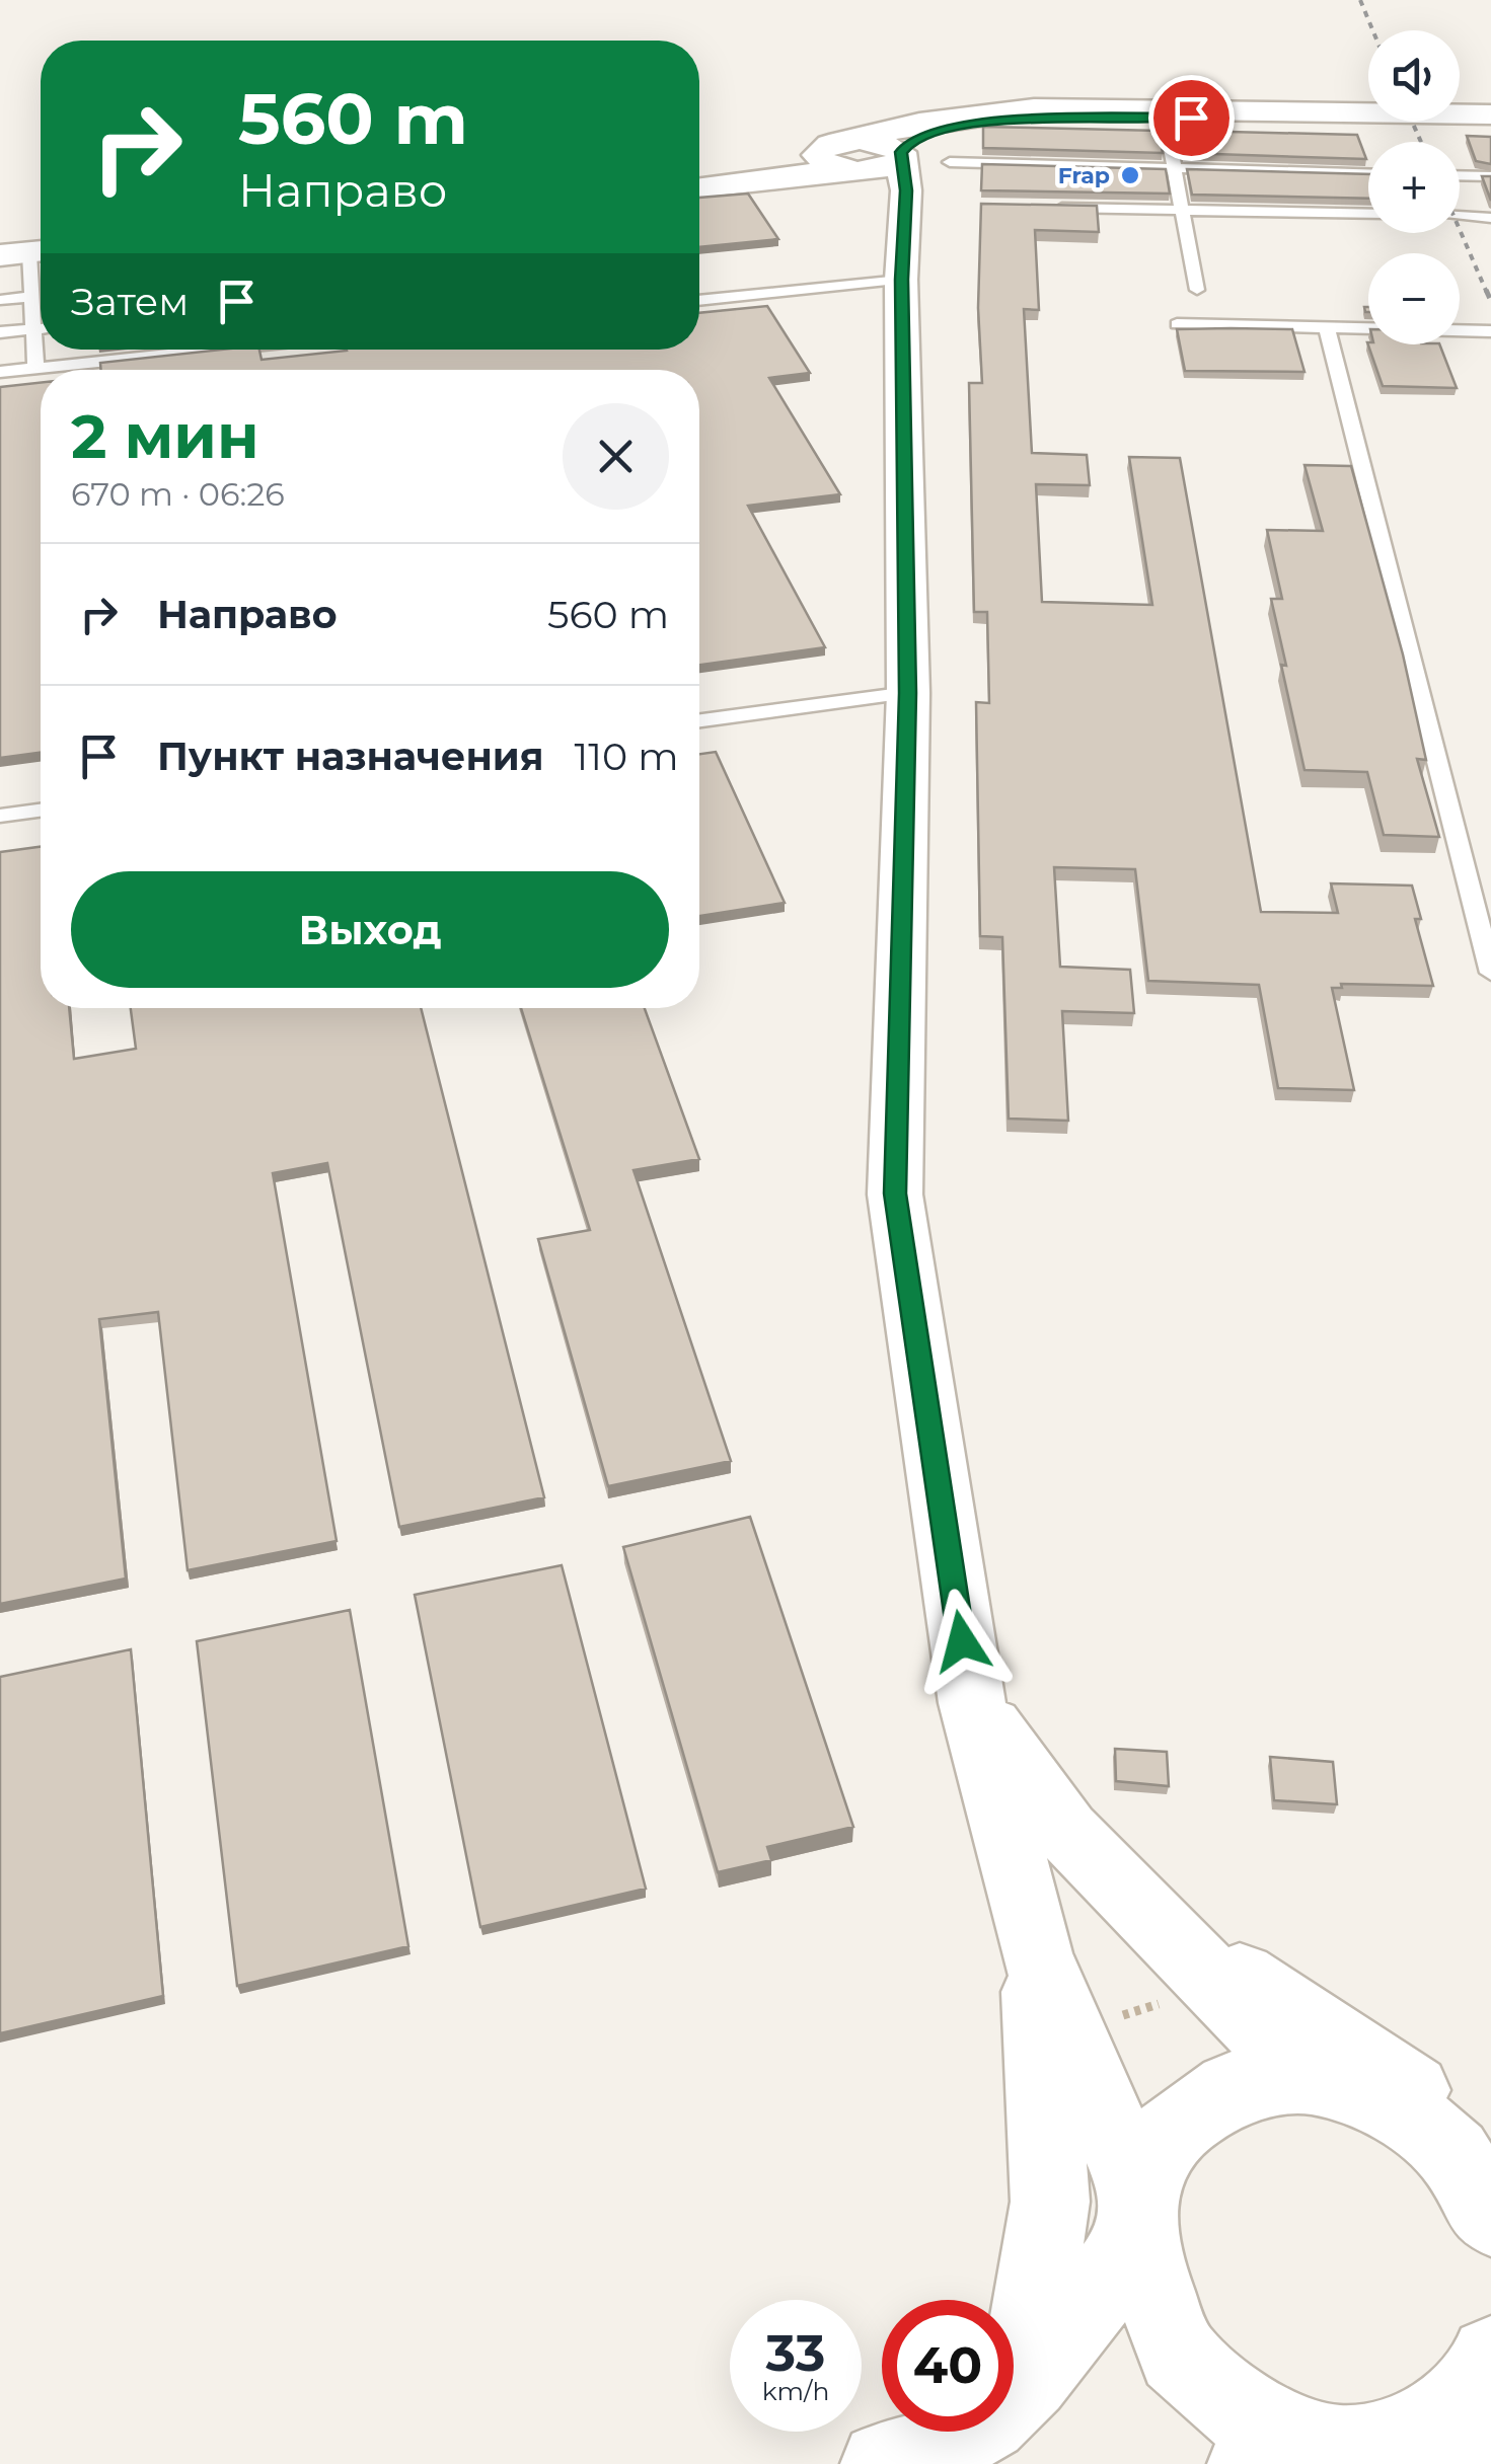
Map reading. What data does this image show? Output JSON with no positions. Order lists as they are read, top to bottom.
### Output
{
  "places": ["Frap"],
  "page": {
    "map_buttons": ["+", "−"],
    "turn": ["560 m", "Направо"],
    "then": "Затем",
    "heading": ["2 мин", "670 m · 06:26"],
    "list": [
      {
        "name": "Направо",
        "value": "560 m"
      },
      {
        "name": "Пункт назначения",
        "value": "110 m"
      }
    ],
    "buttons": "Выход",
    "speed": "33 km/h",
    "limit": "40"
  }
}
